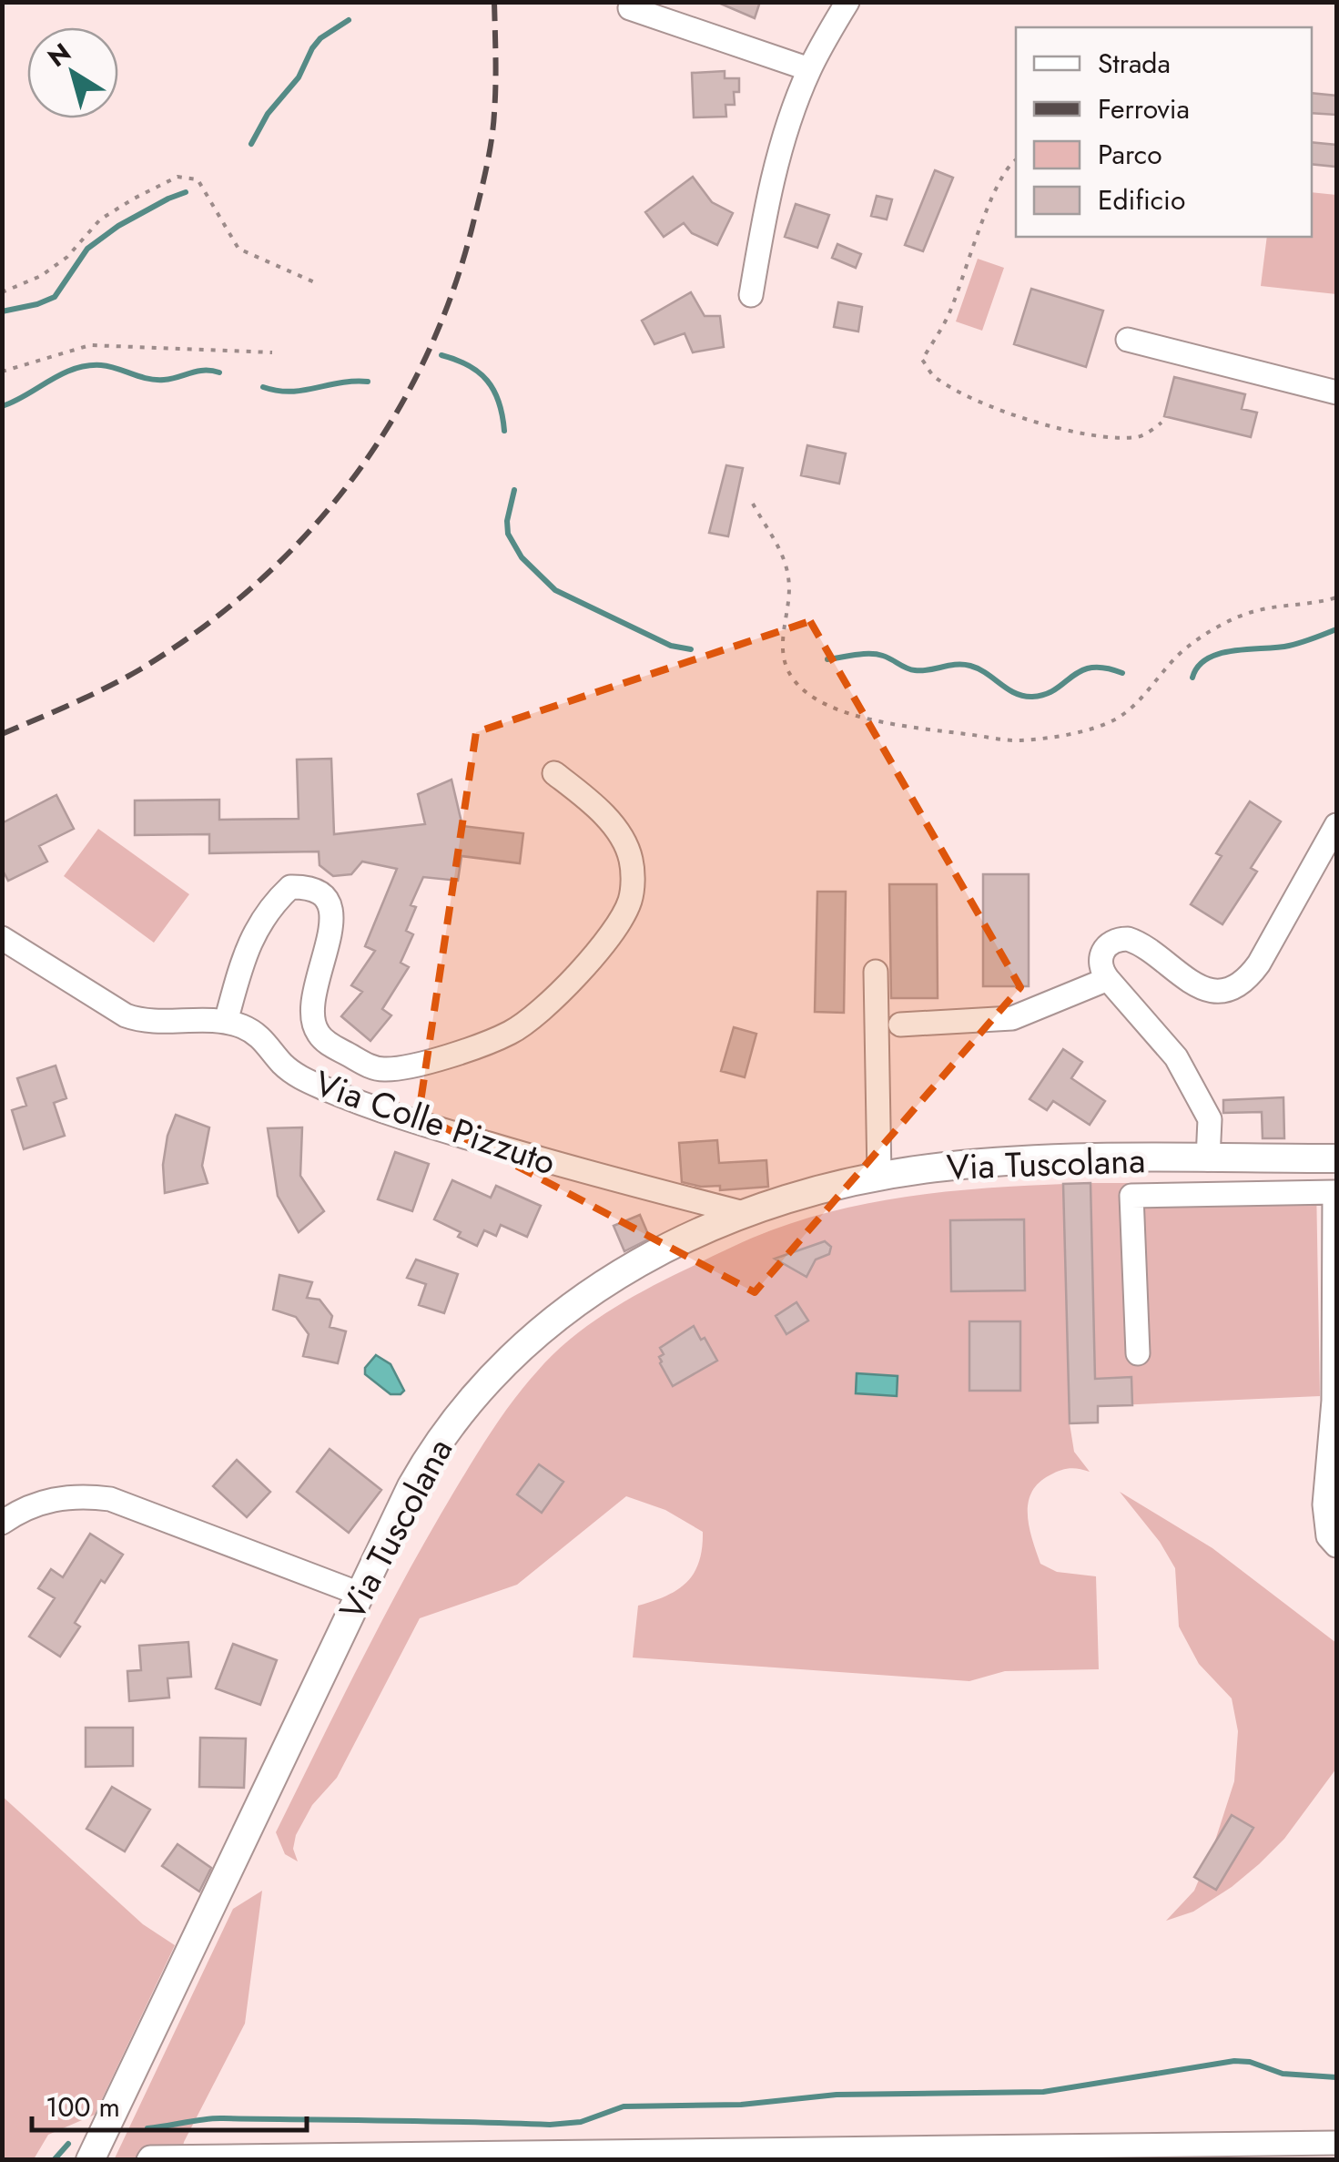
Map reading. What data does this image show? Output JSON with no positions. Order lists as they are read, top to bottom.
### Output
{
  "streets": {
    "main road": ["Via Tuscolana"],
    "street": ["Via Colle Pizzuto"]
  },
  "crossings": [
    ["Via Colle Pizzuto", "Via Tuscolana"]
  ],
  "legend": [
    "Strada",
    "Ferrovia",
    "Parco",
    "Edificio"
  ],
  "scale_bar": "100 m",
  "north": "top left"
}
